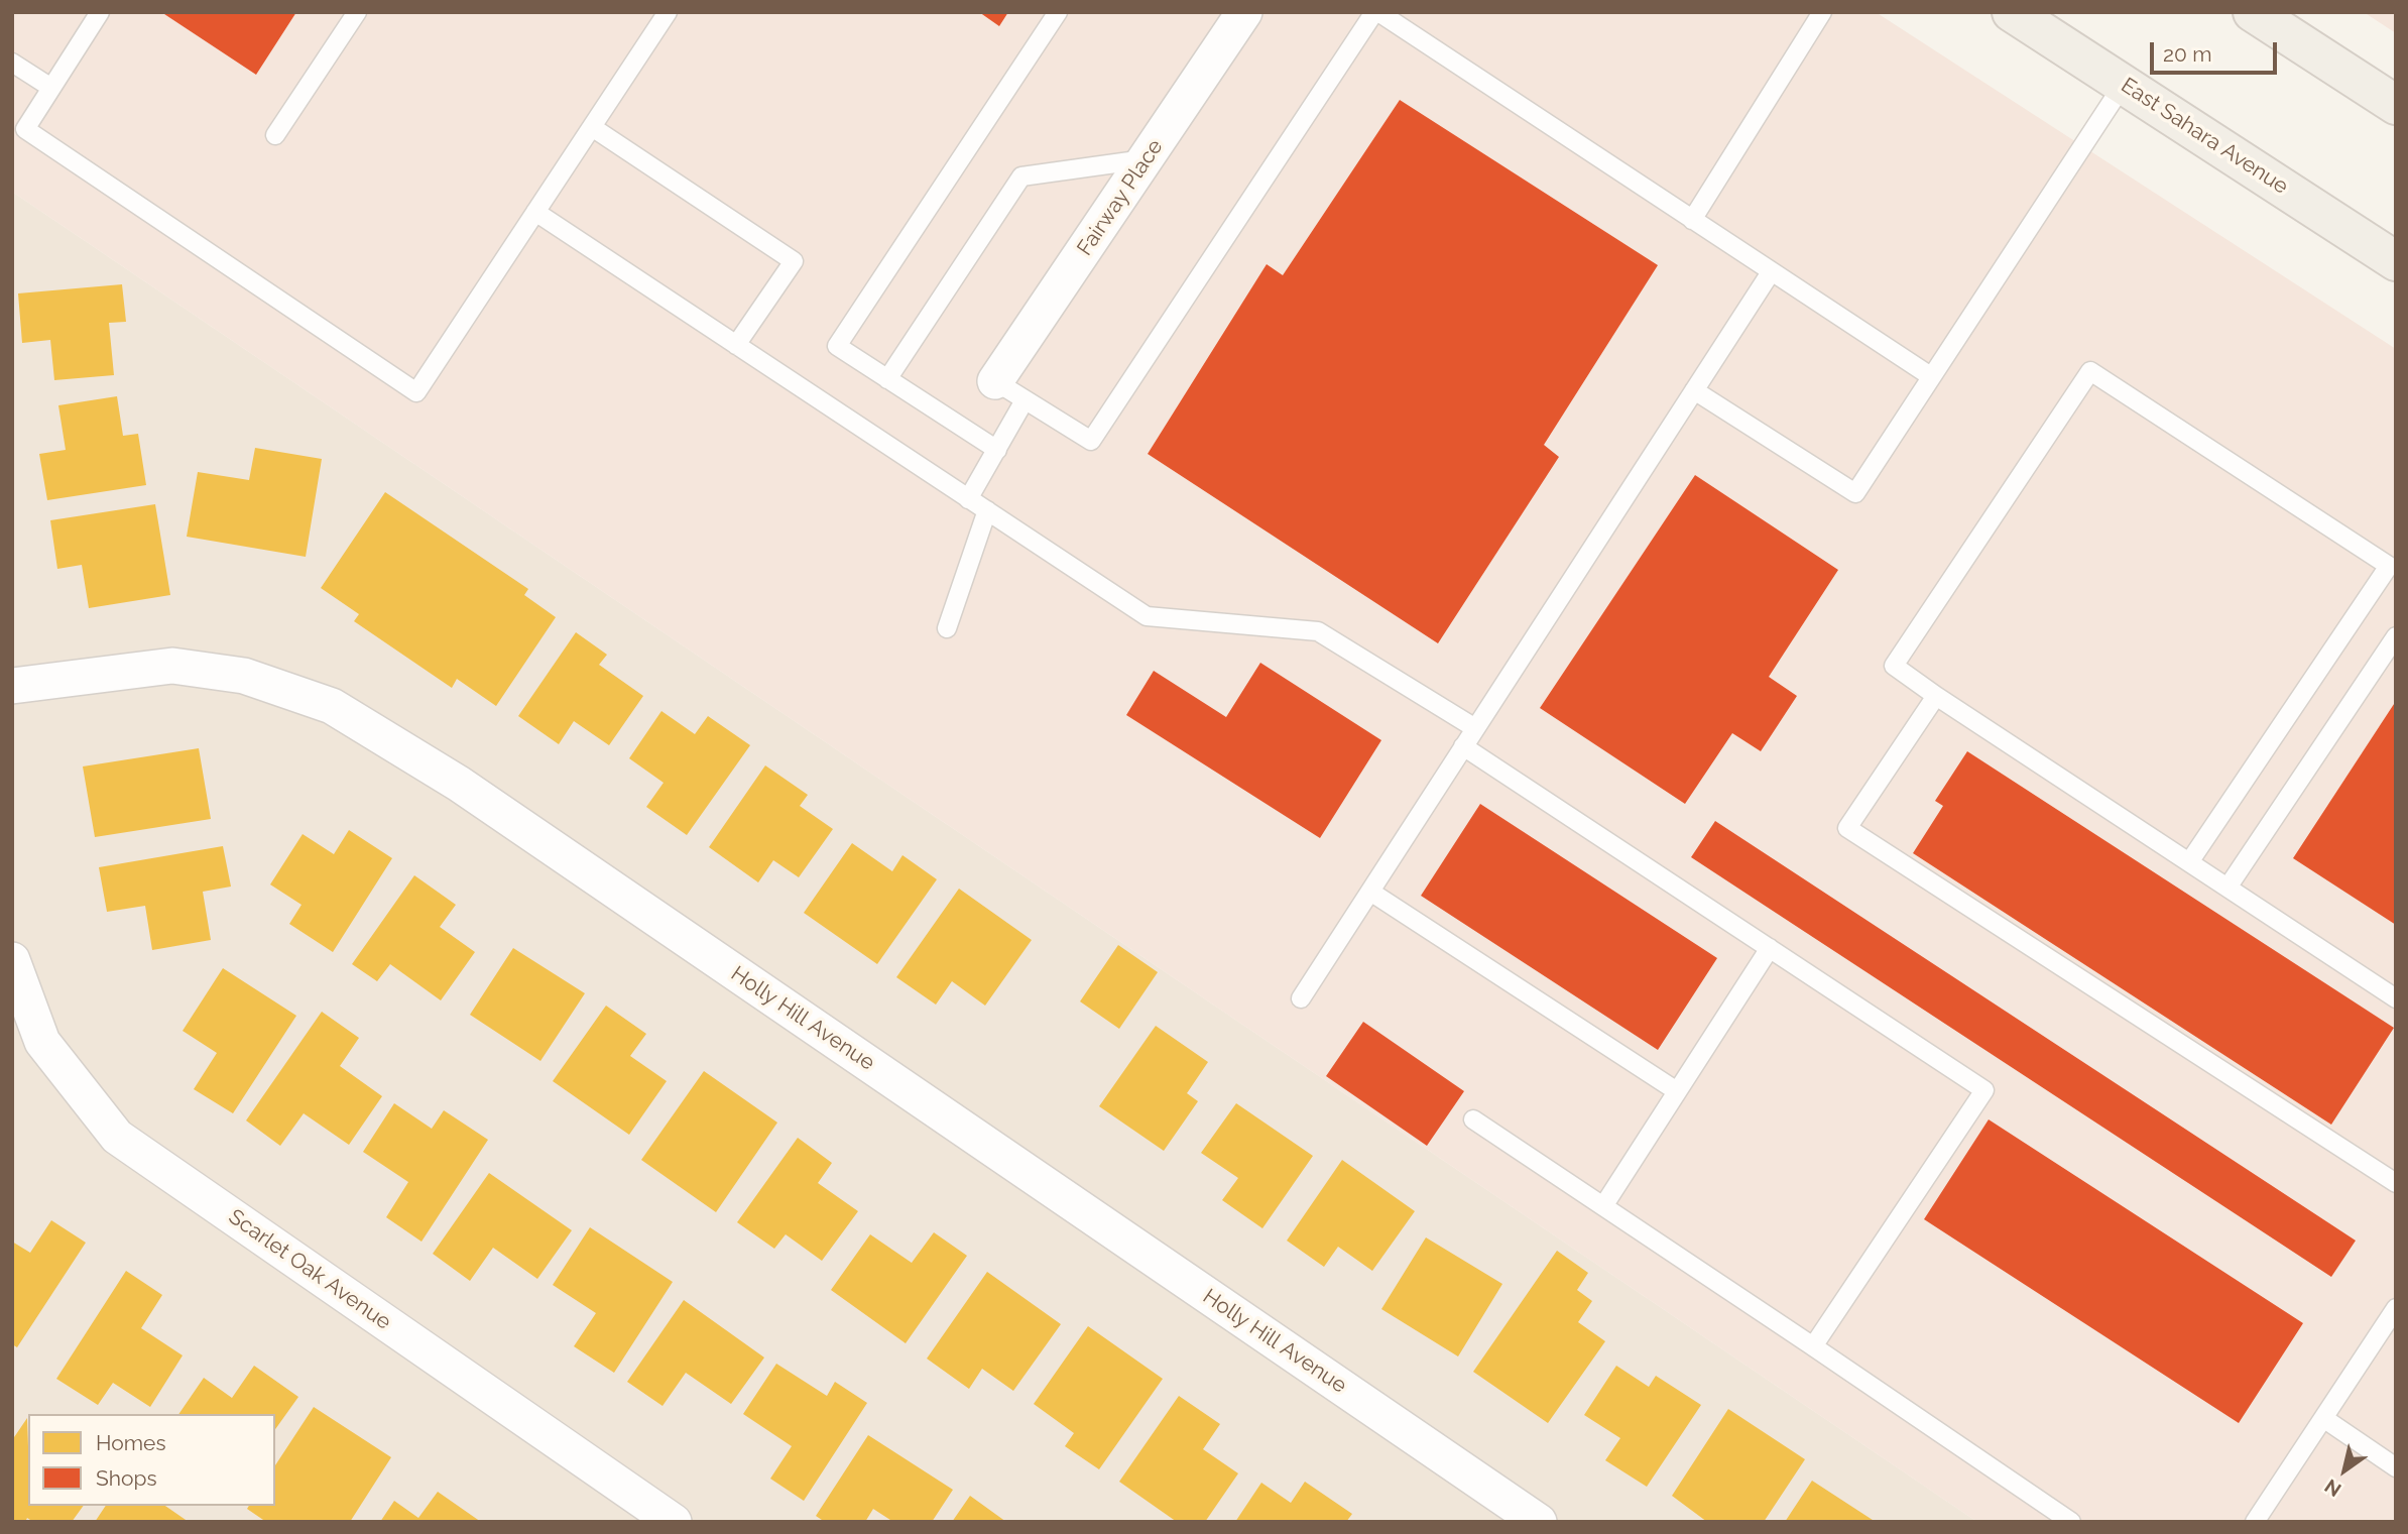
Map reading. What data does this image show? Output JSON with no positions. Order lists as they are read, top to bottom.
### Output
{
  "streets": {
    "main road": ["East Sahara Avenue"],
    "street": ["Fairway Place", "Holly Hill Avenue", "Scarlet Oak Avenue"]
  },
  "legend": ["Homes", "Shops"],
  "scale_bar": "20 m",
  "north": "bottom left"
}
